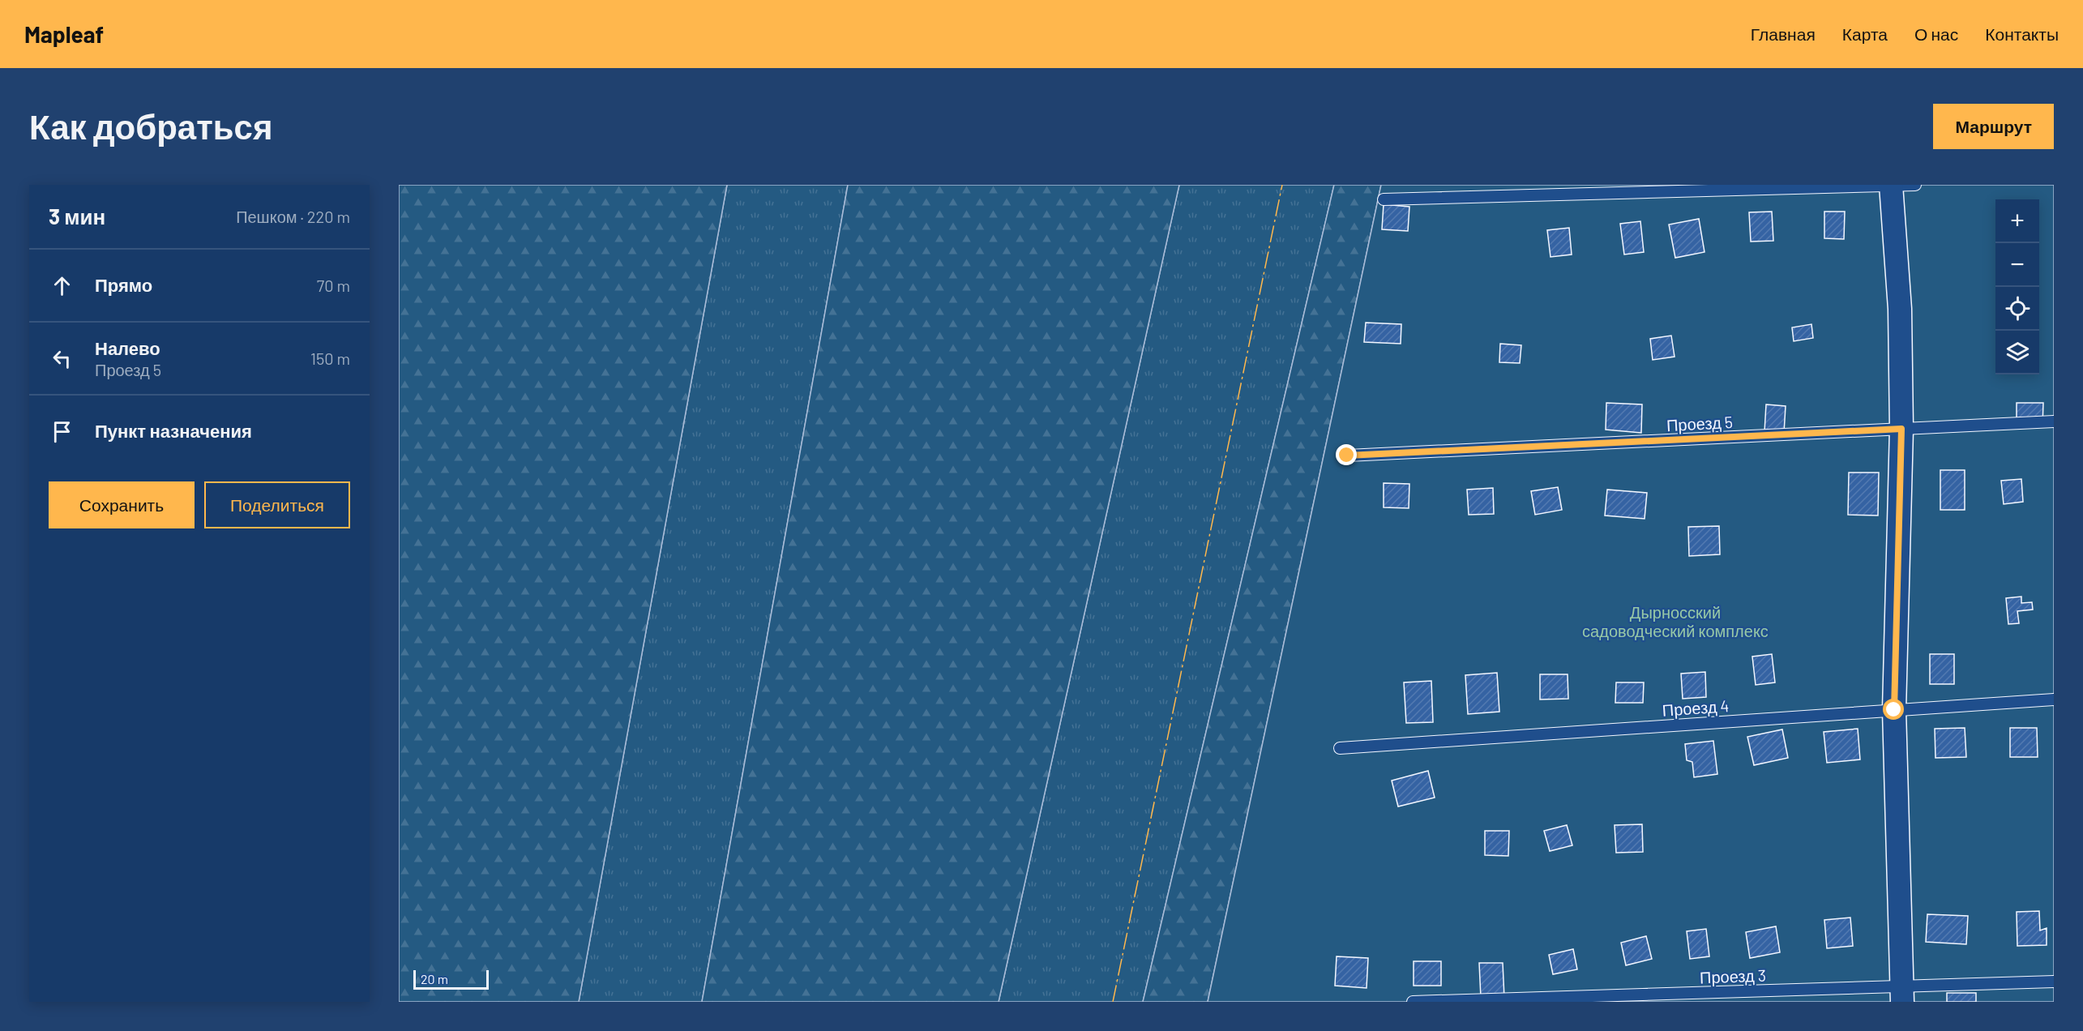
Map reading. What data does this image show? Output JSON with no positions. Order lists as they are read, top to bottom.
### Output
{
  "streets": {
    "lane": ["Проезд 5", "Проезд 4", "Проезд 3"]
  },
  "parks": ["Дырносский садоводческий комплекс"],
  "scale_bar": "20 m",
  "page": {
    "header": "Mapleaf",
    "nav": [
      "Главная",
      "Карта",
      "О нас",
      "Контакты"
    ],
    "buttons": [
      "Маршрут",
      ["Сохранить", "Поделиться"]
    ],
    "title": "Как добраться",
    "heading": ["3 мин", "Пешком · 220 m"],
    "map_buttons": ["+", "−"],
    "list": [
      ["Прямо", "70 m"],
      ["Налево", "Проезд 5", "150 m"],
      "Пункт назначения"
    ],
    "scale": "20 m"
  }
}
